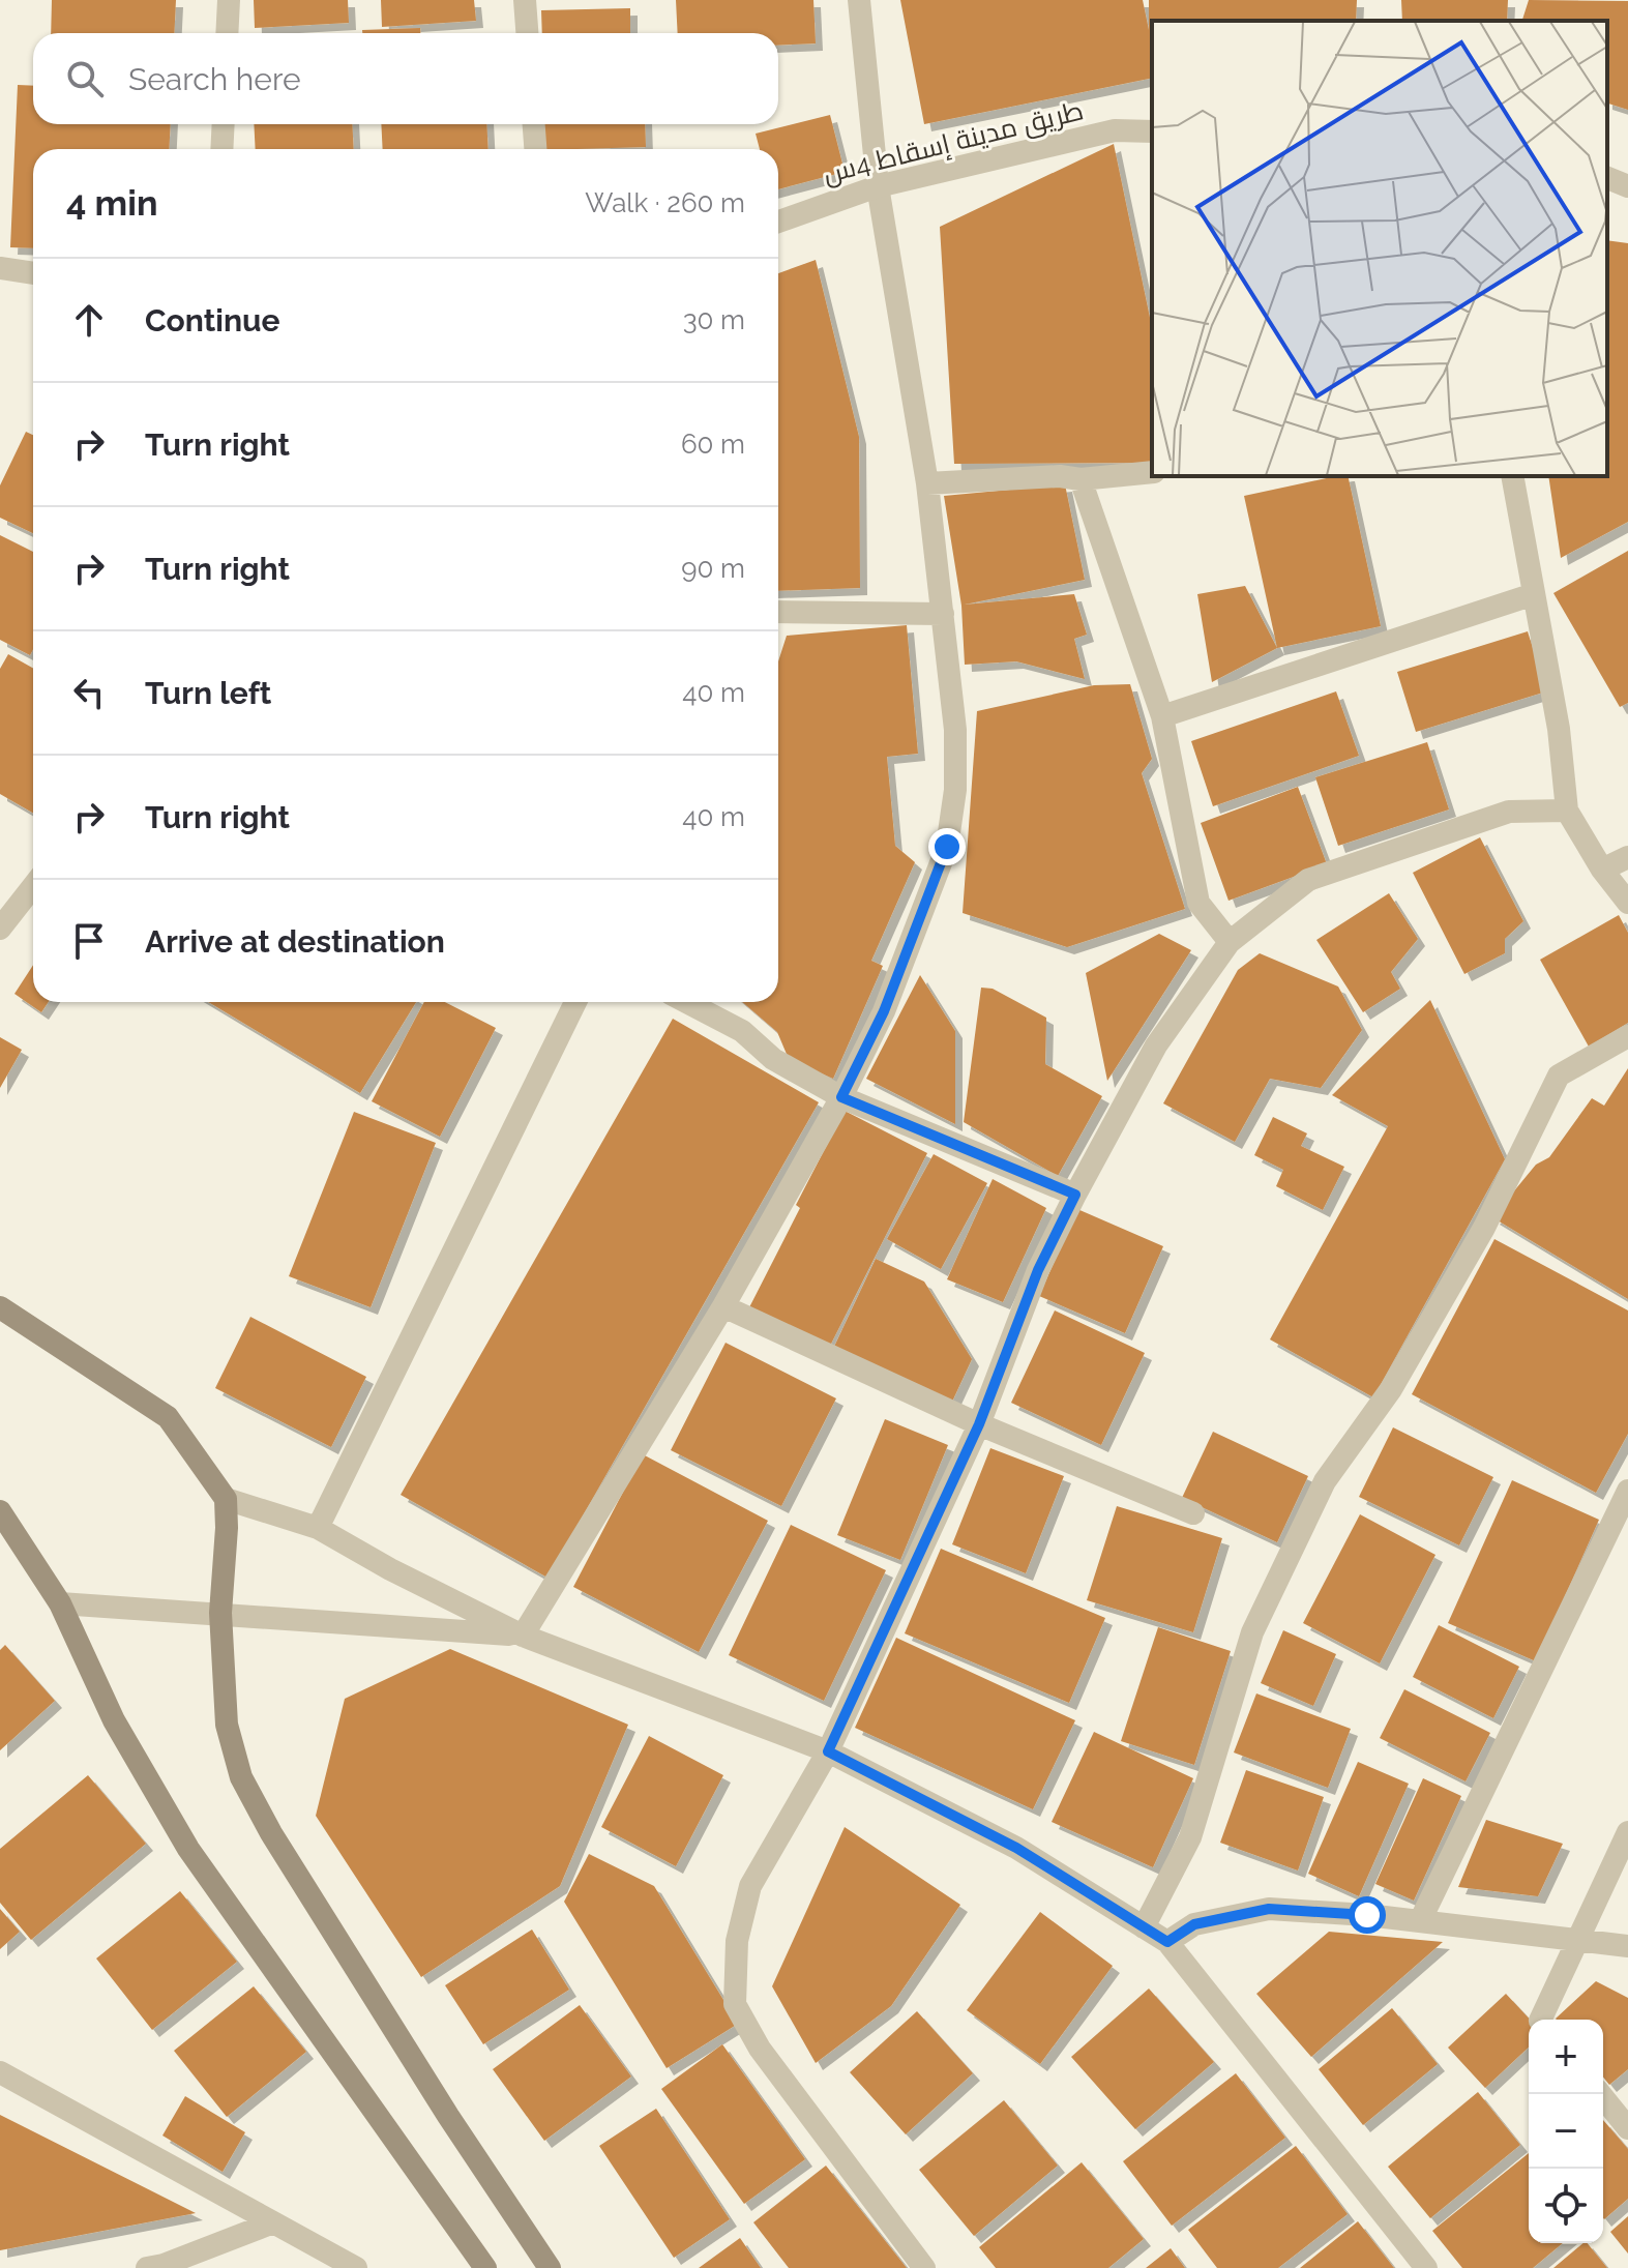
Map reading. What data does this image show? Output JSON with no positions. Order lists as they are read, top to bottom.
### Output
{
  "streets": {
    "street": ["طريق مدينة إسقاط 4س"]
  },
  "page": {
    "search": "Search here",
    "heading": ["4 min", "Walk · 260 m"],
    "list": [
      ["Continue", "30 m"],
      ["Turn right", "60 m"],
      ["Turn right", "90 m"],
      ["Turn left", "40 m"],
      ["Turn right", "40 m"],
      "Arrive at destination"
    ],
    "map_buttons": ["+", "−"]
  }
}
